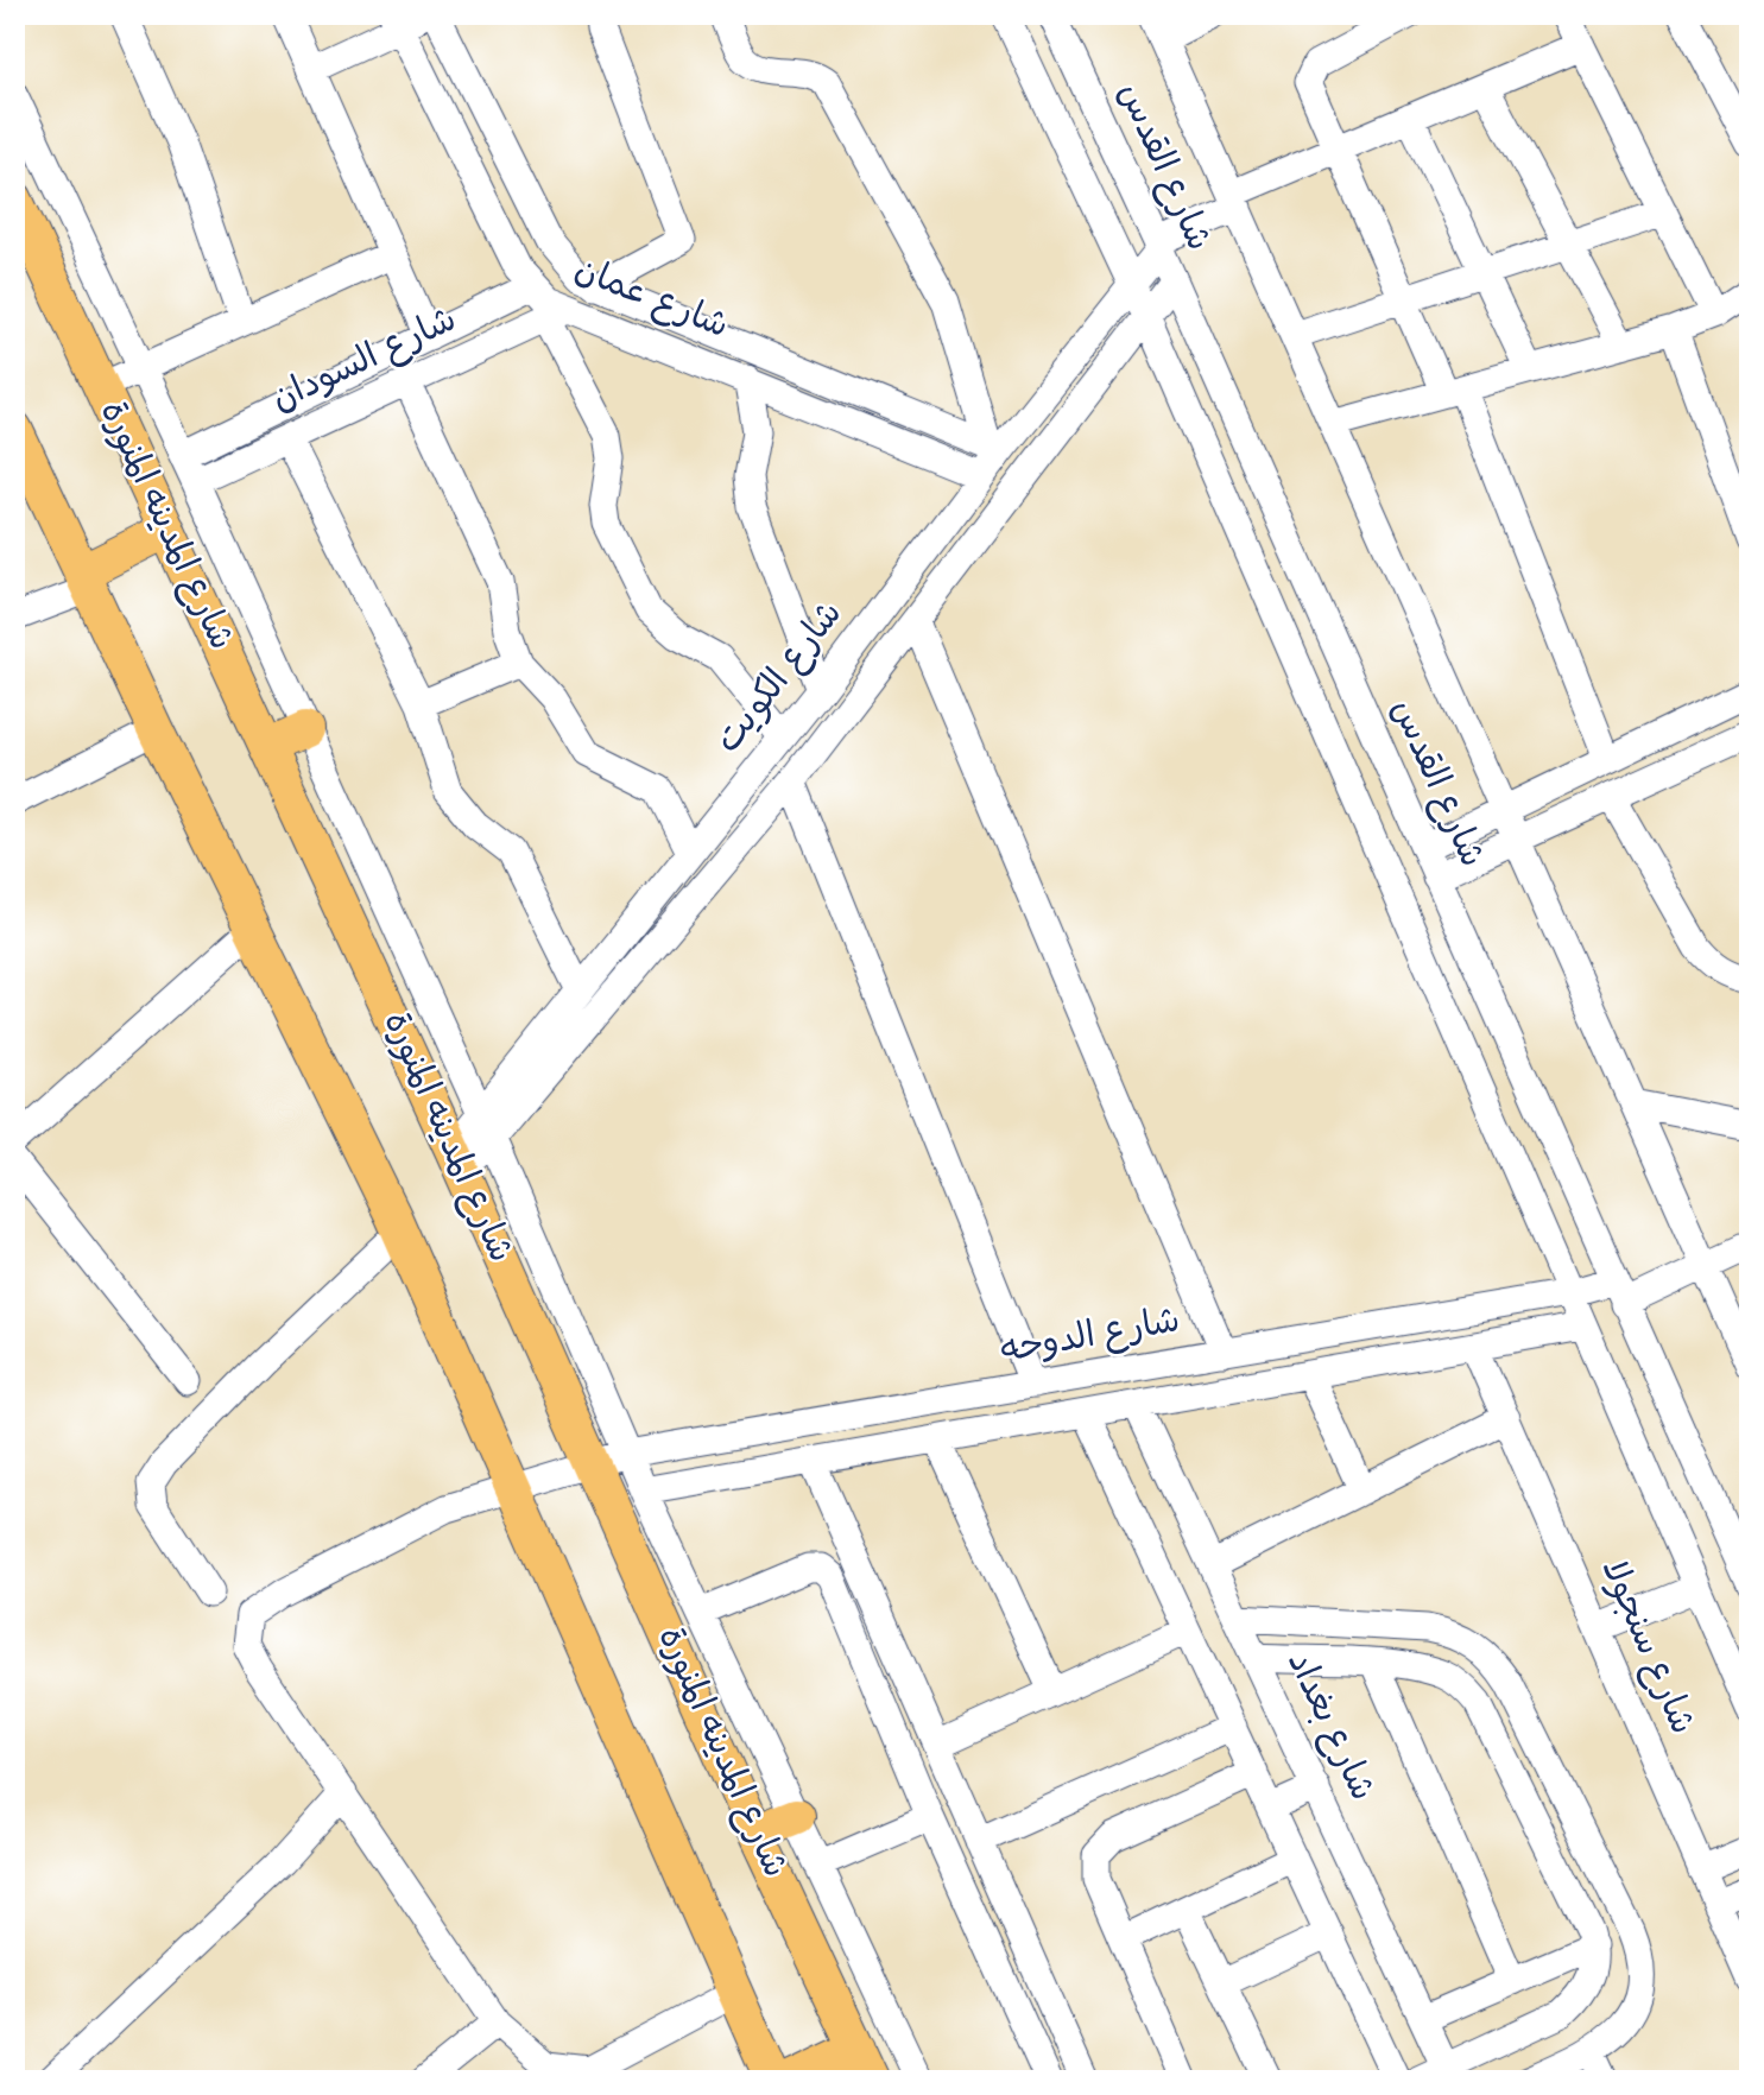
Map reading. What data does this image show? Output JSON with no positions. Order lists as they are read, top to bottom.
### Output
{
  "streets": {
    "main road": ["شارع المدينه المنورة"],
    "street": [
      "شارع القدس",
      "شارع عمان",
      "شارع السودان",
      "شارع الكويت",
      "شارع الدوحه",
      "شارع سنجولا",
      "شارع بغداد"
    ]
  },
  "crossings": [
    ["شارع القدس", "شارع الكويت"],
    ["شارع القدس", "شارع الدوحه"],
    ["شارع عمان", "شارع السودان"],
    ["شارع عمان", "شارع الكويت"],
    ["شارع المدينه المنورة", "شارع الكويت"],
    ["شارع المدينه المنورة", "شارع الدوحه"],
    ["شارع الدوحه", "شارع سنجولا"],
    ["شارع الدوحه", "شارع بغداد"]
  ]
}
